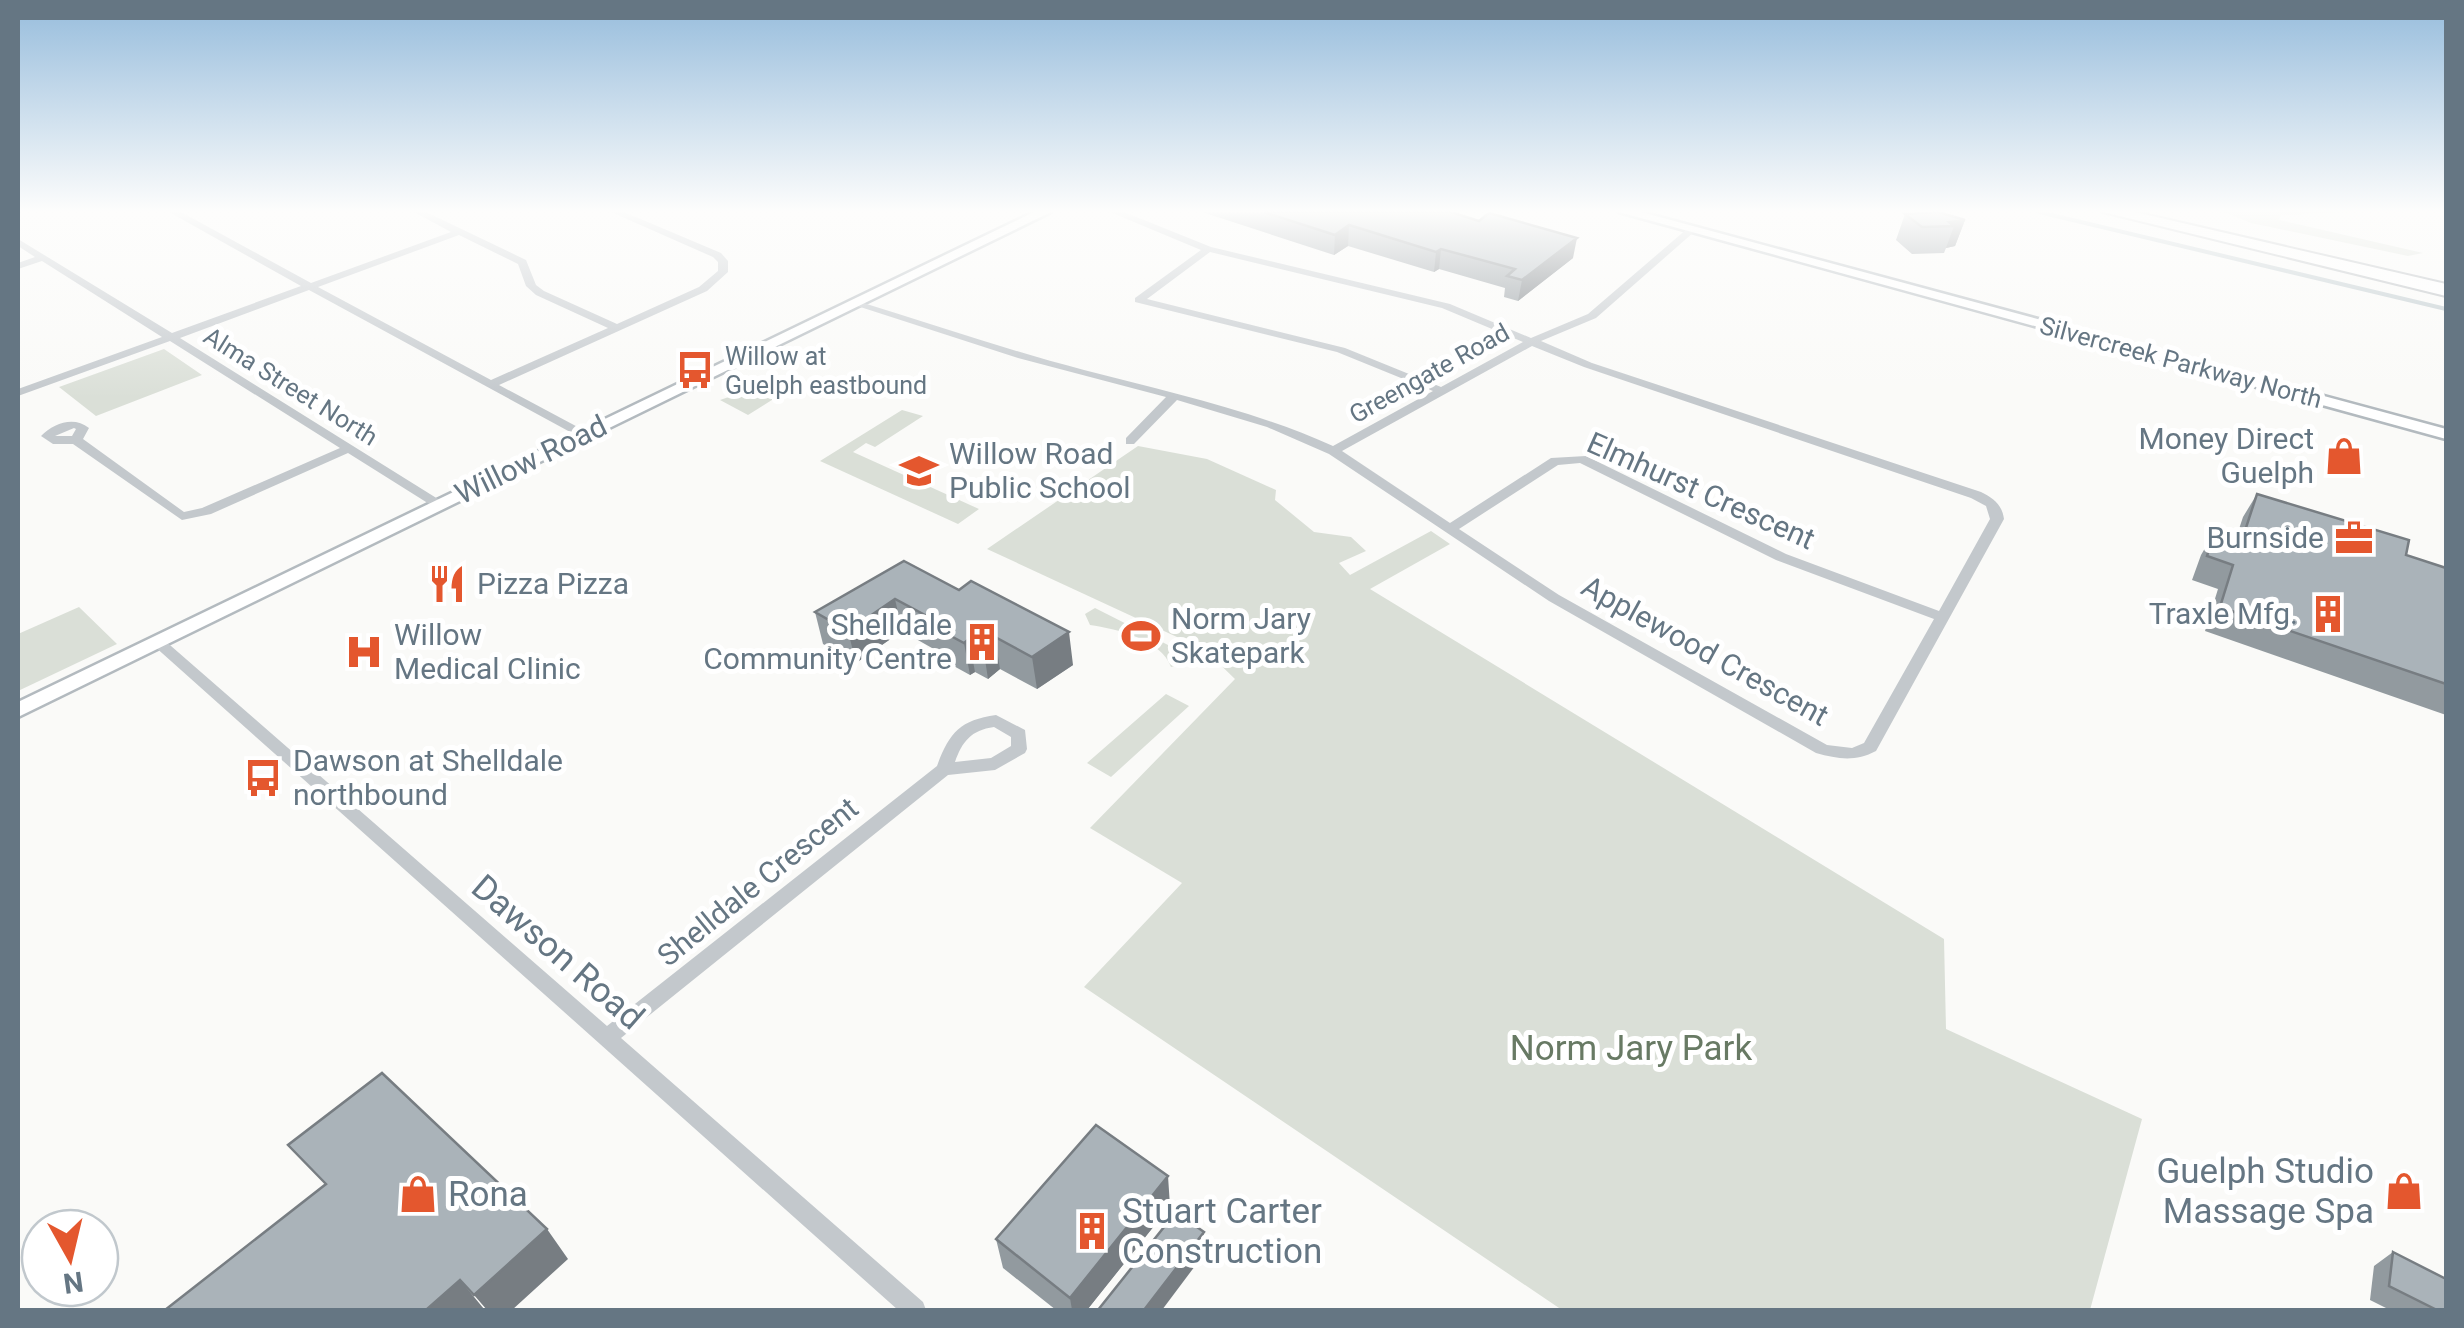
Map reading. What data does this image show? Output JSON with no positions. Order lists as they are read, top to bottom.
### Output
{
  "streets": {
    "main road": ["Silvercreek Parkway North", "Willow Road"],
    "street": [
      "Greengate Road",
      "Alma Street North",
      "Elmhurst Crescent",
      "Applewood Crescent",
      "Shelldale Crescent",
      "Dawson Road"
    ]
  },
  "crossings": [
    ["Greengate Road", "Applewood Crescent"],
    ["Alma Street North", "Willow Road"],
    ["Willow Road", "Applewood Crescent"],
    ["Willow Road", "Dawson Road"],
    ["Elmhurst Crescent", "Applewood Crescent"],
    ["Shelldale Crescent", "Dawson Road"]
  ],
  "parks": ["Norm Jary Park"],
  "places": {
    "bus stop": ["Willow at Guelph eastbound", "Dawson at Shelldale northbound"],
    "shop": ["Money Direct Guelph", "Guelph Studio Massage Spa", "Rona"],
    "school or university": ["Willow Road Public School"],
    "office": ["Burnside"],
    "restaurant": ["Pizza Pizza"],
    "building": ["Traxle Mfg.", "Shelldale Community Centre", "Stuart Carter Construction"],
    "sports": ["Norm Jary Skatepark"],
    "hospital": ["Willow Medical Clinic"]
  },
  "north": "bottom"
}
